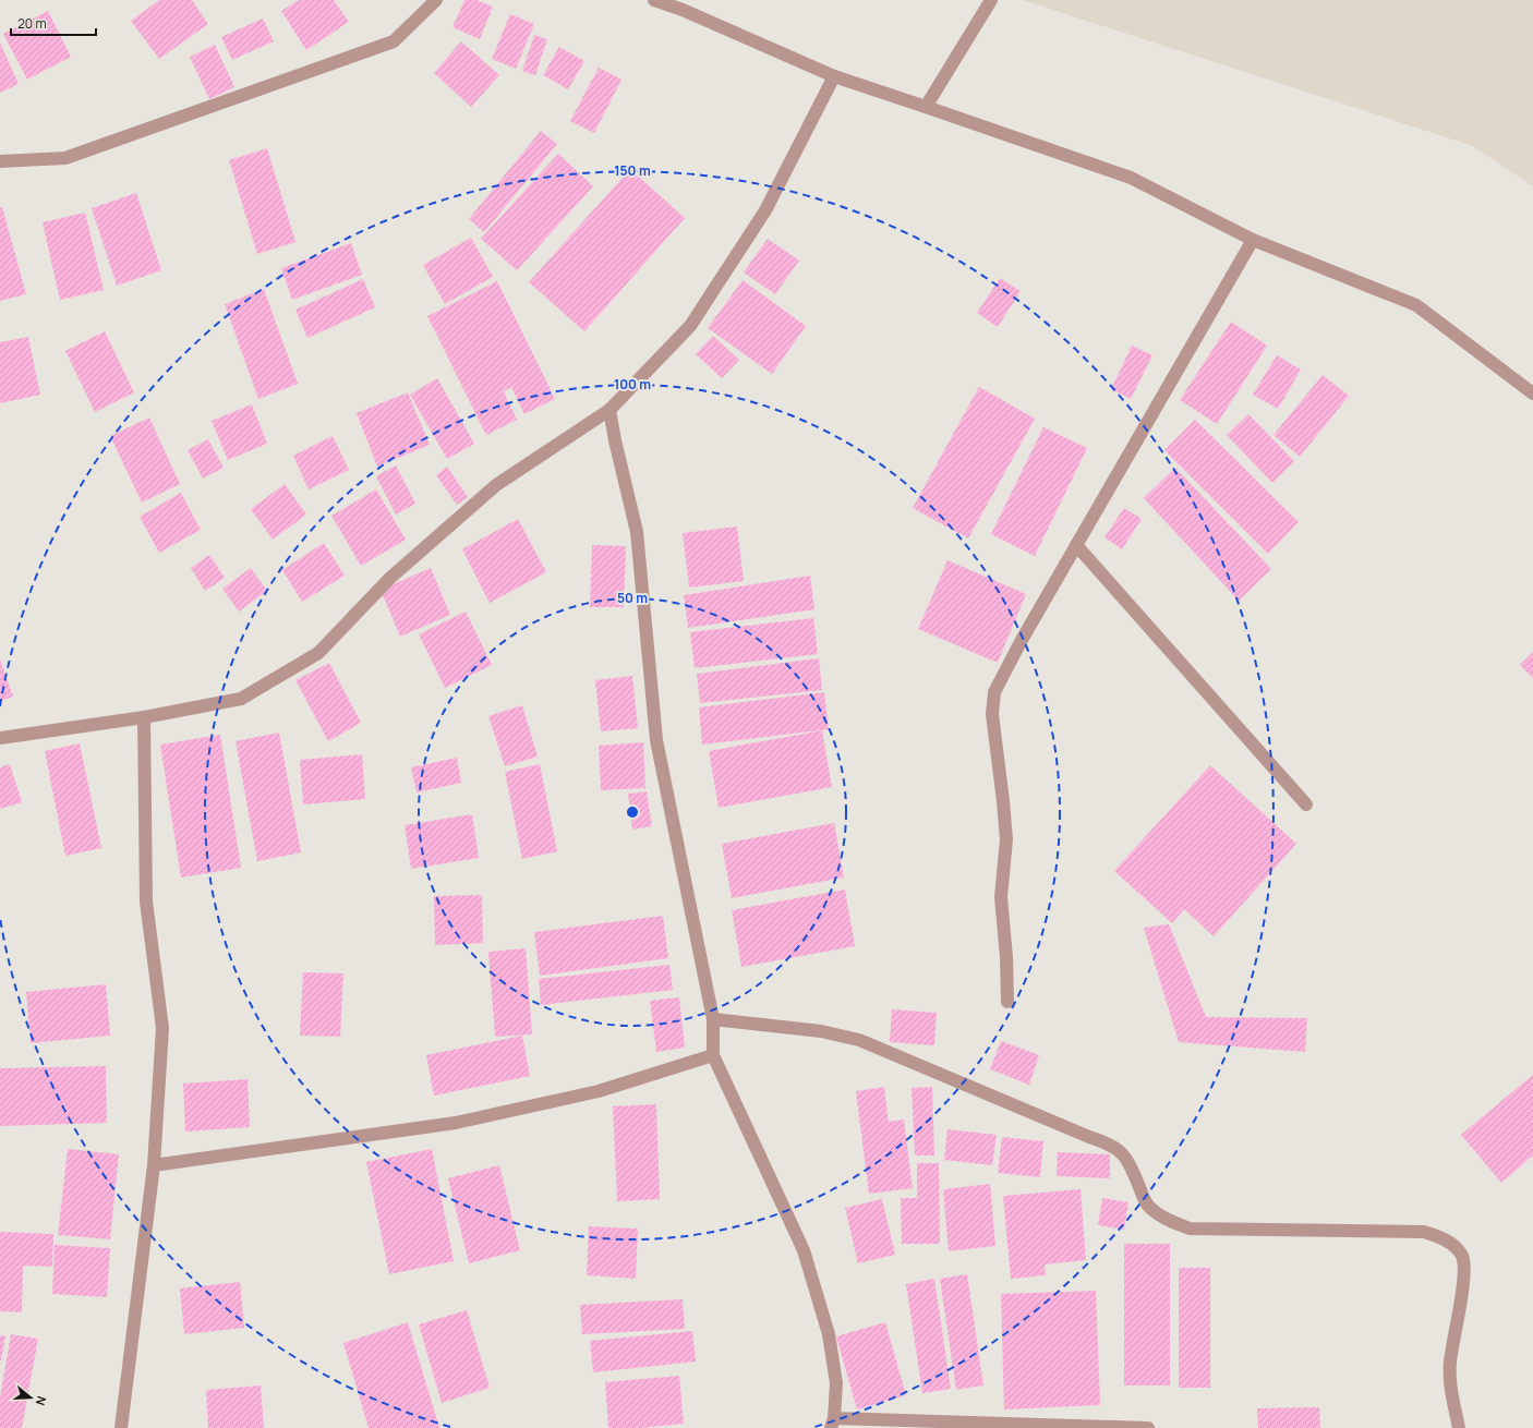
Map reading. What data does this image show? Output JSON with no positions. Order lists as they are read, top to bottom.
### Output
{
  "scale_bar": "20 m",
  "north": "right",
  "rings": ["150 m", "100 m", "50 m"]
}
